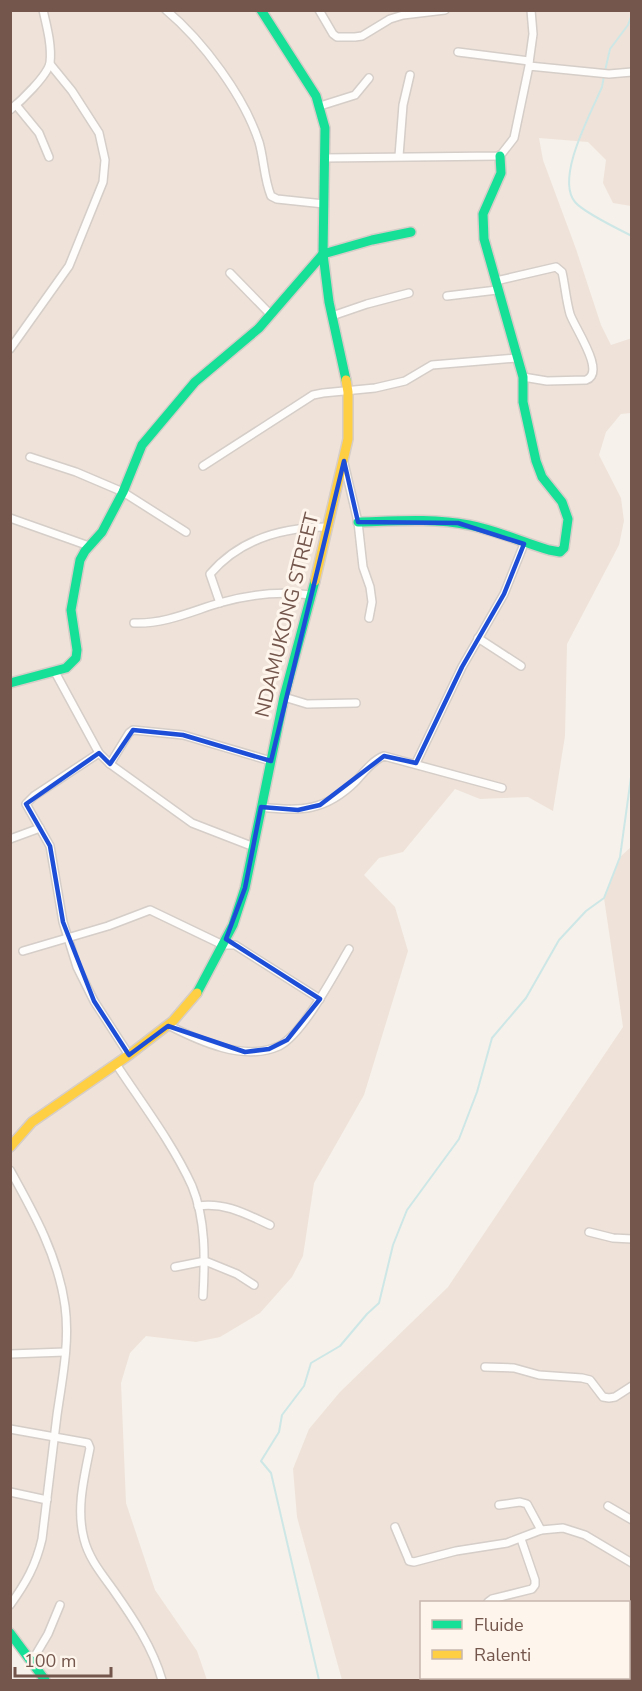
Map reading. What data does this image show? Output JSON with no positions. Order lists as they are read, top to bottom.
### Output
{
  "streets": {
    "main road": ["NDAMUKONG STREET"]
  },
  "legend": ["Fluide", "Ralenti"],
  "scale_bar": "100 m"
}
